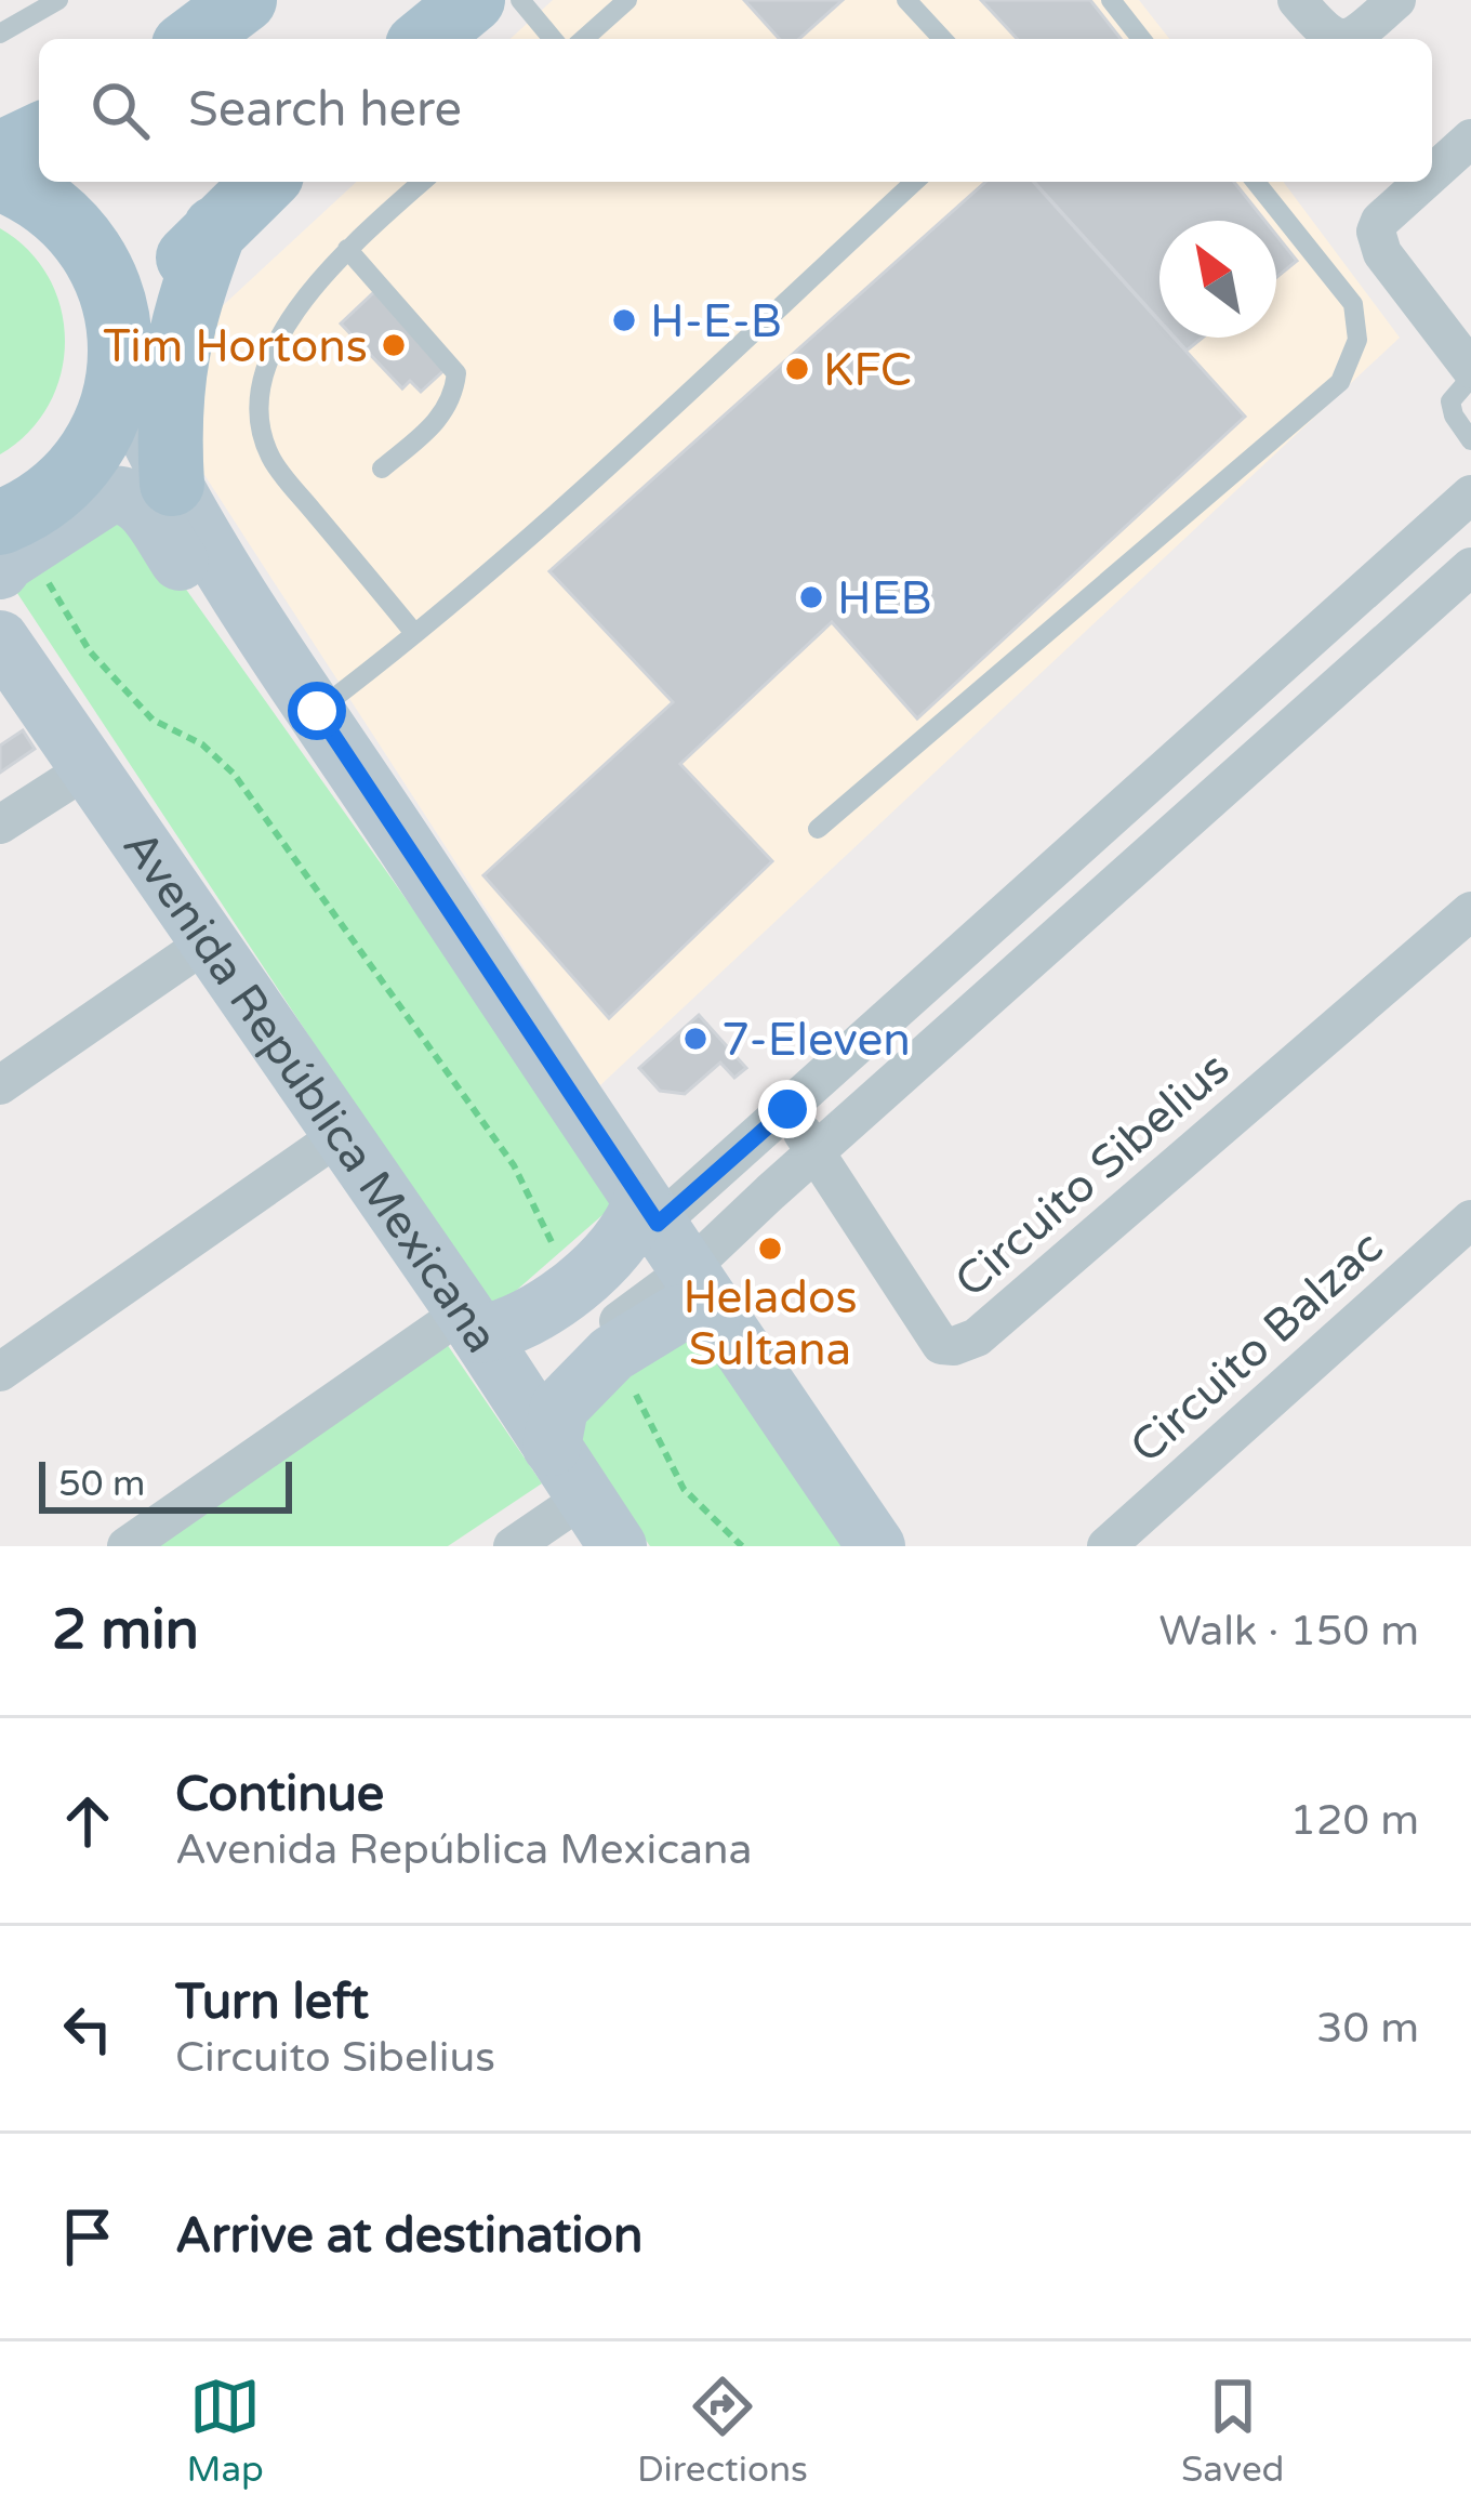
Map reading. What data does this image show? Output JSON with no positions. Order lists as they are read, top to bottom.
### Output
{
  "streets": {
    "main road": ["Avenida República Mexicana"],
    "street": ["Circuito Sibelius", "Circuito Balzac"]
  },
  "places": [
    "H-E-B",
    "Tim Hortons",
    "KFC",
    "HEB",
    "7-Eleven",
    "Helados Sultana"
  ],
  "scale_bar": "50 m",
  "north": "top left",
  "page": {
    "search": "Search here",
    "scale": "50 m",
    "heading": ["2 min", "Walk · 150 m"],
    "list": [
      ["Continue", "Avenida República Mexicana", "120 m"],
      ["Turn left", "Circuito Sibelius", "30 m"],
      "Arrive at destination"
    ],
    "nav": ["Map", "Directions", "Saved"]
  }
}
